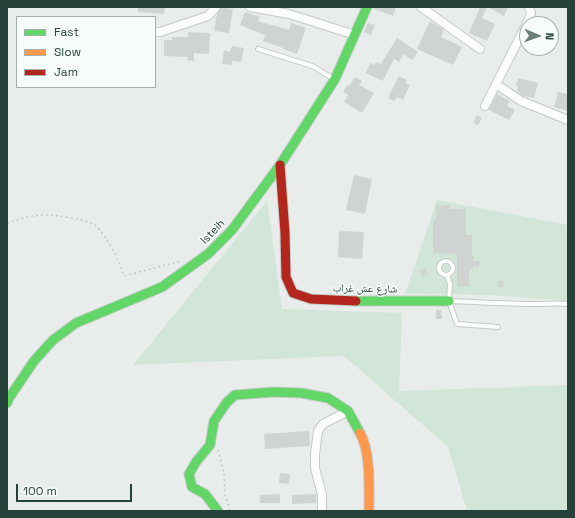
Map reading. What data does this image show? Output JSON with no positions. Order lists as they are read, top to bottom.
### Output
{
  "streets": {
    "street": ["Isteih", "شارع عش غراب"]
  },
  "crossings": [
    ["Isteih", "شارع عش غراب"]
  ],
  "legend": ["Fast", "Slow", "Jam"],
  "scale_bar": "100 m",
  "north": "right"
}
